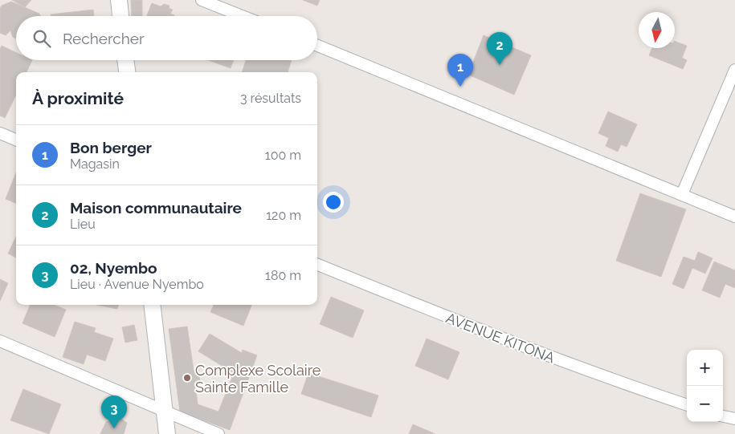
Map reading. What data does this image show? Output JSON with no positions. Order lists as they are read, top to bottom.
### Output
{
  "streets": {
    "street": ["AVENUE KITONA"]
  },
  "places": ["Complexe Scolaire Sainte Famille"],
  "north": "bottom",
  "page": {
    "search": "Rechercher",
    "pins": ["2", "1", "3"],
    "heading": ["À proximité", "3 résultats"],
    "list": [
      {
        "mark": "1",
        "name": "Bon berger",
        "note": "Magasin",
        "value": "100 m"
      },
      {
        "mark": "2",
        "name": "Maison communautaire",
        "note": "Lieu",
        "value": "120 m"
      },
      {
        "mark": "3",
        "name": "02, Nyembo",
        "note": "Lieu · Avenue Nyembo",
        "value": "180 m"
      }
    ],
    "map_buttons": ["+", "−"]
  }
}
